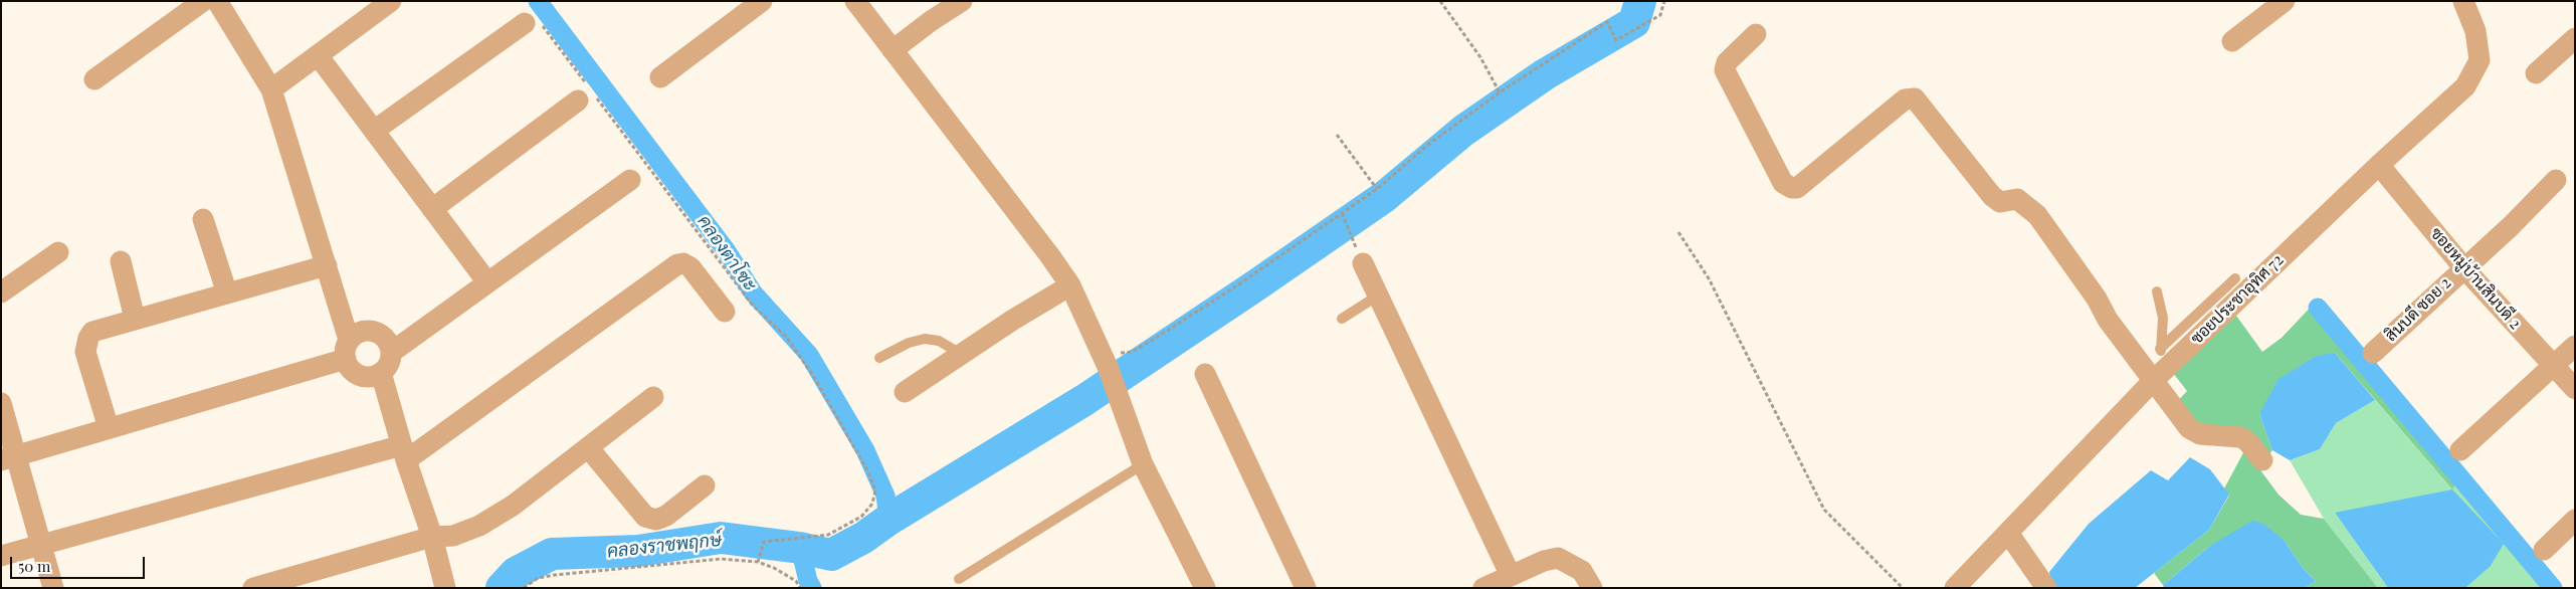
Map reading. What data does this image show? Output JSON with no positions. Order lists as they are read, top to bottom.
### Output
{
  "streets": {
    "street": ["ซอยหมู่บ้านสินบดี 2", "ซอยประชาอุทิศ 72", "สินบดี ซอย 2"]
  },
  "crossings": [
    ["ซอยหมู่บ้านสินบดี 2", "ซอยประชาอุทิศ 72"],
    ["ซอยหมู่บ้านสินบดี 2", "สินบดี ซอย 2"]
  ],
  "water": ["คลองตาโซะ", "คลองราชพฤกษ์"],
  "scale_bar": "50 m"
}
